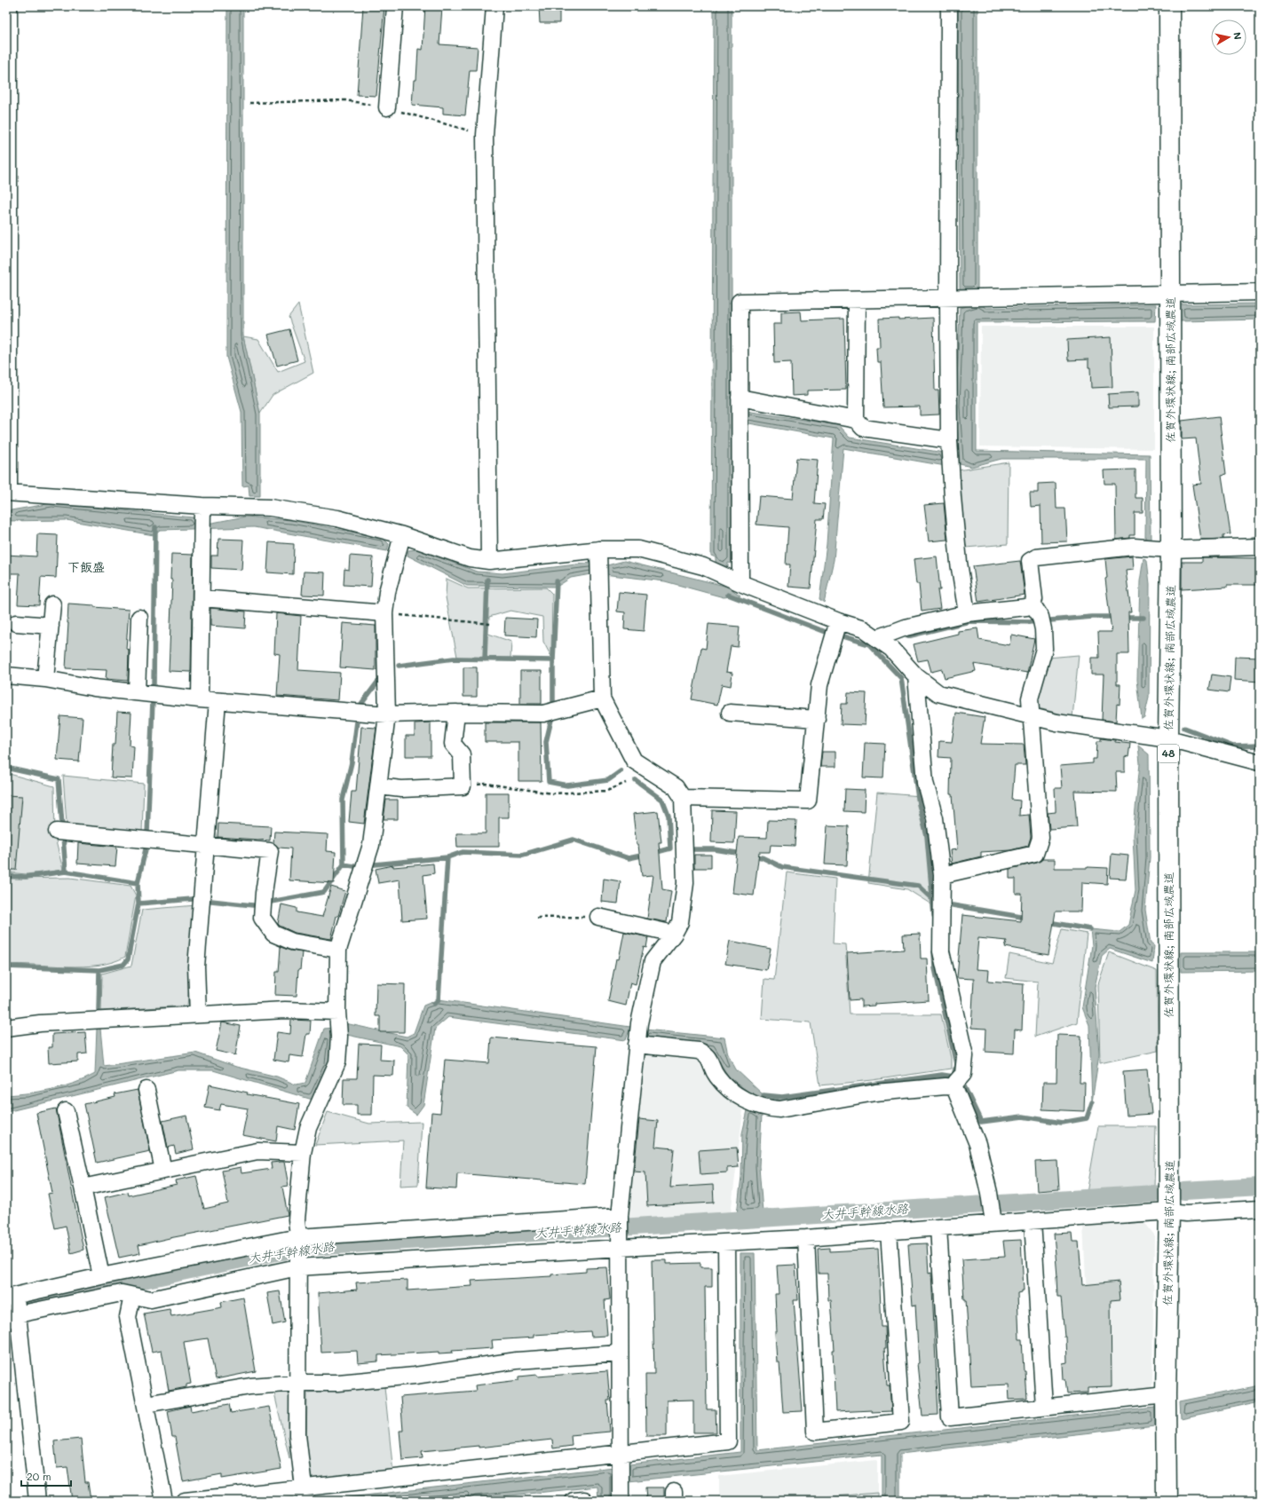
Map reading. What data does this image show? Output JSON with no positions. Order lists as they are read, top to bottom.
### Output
{
  "streets": {
    "main road": ["佐賀外環状線; 南部広域農道", "48"]
  },
  "districts": ["下飯盛"],
  "water": ["大井手幹線水路"],
  "scale_bar": "20 m",
  "north": "right"
}
